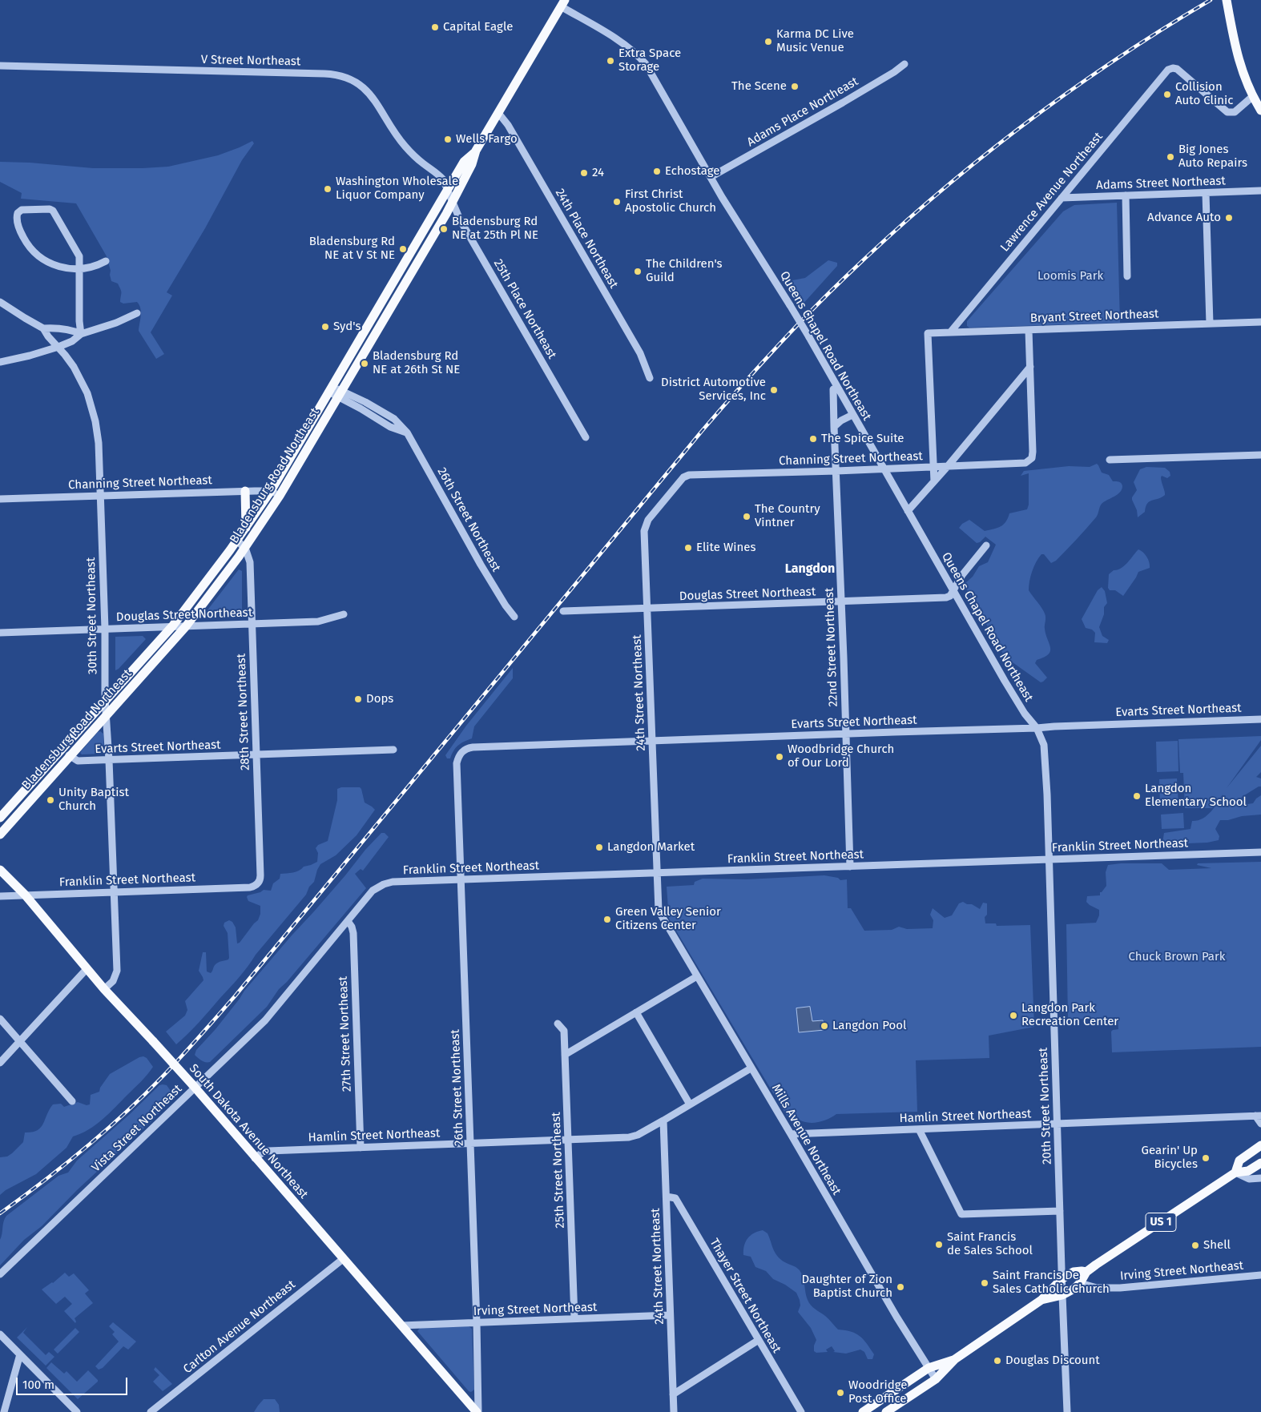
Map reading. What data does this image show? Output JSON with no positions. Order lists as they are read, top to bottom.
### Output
{
  "streets": {
    "main road": ["Bladensburg Road Northeast", "South Dakota Avenue Northeast", "US 1"],
    "street": [
      "V Street Northeast",
      "Adams Place Northeast",
      "Adams Street Northeast",
      "Lawrence Avenue Northeast",
      "24th Place Northeast",
      "25th Place Northeast",
      "Bryant Street Northeast",
      "Queens Chapel Road Northeast",
      "Channing Street Northeast",
      "26th Street Northeast",
      "Douglas Street Northeast",
      "30th Street Northeast",
      "22nd Street Northeast",
      "24th Street Northeast",
      "Evarts Street Northeast",
      "28th Street Northeast",
      "Franklin Street Northeast",
      "27th Street Northeast",
      "20th Street Northeast",
      "Hamlin Street Northeast",
      "Vista Street Northeast",
      "Mills Avenue Northeast",
      "25th Street Northeast",
      "Irving Street Northeast",
      "Thayer Street Northeast",
      "Carlton Avenue Northeast"
    ]
  },
  "crossings": [
    ["V Street Northeast", "25th Place Northeast"],
    ["V Street Northeast", "Bladensburg Road Northeast"],
    ["Adams Place Northeast", "Queens Chapel Road Northeast"],
    ["Adams Street Northeast", "Lawrence Avenue Northeast"],
    ["Lawrence Avenue Northeast", "Bryant Street Northeast"],
    ["24th Place Northeast", "Bladensburg Road Northeast"],
    ["25th Place Northeast", "Bladensburg Road Northeast"],
    ["Bryant Street Northeast", "Channing Street Northeast"],
    ["Queens Chapel Road Northeast", "Channing Street Northeast"],
    ["Queens Chapel Road Northeast", "Bladensburg Road Northeast"],
    ["Queens Chapel Road Northeast", "Douglas Street Northeast"],
    ["Queens Chapel Road Northeast", "Evarts Street Northeast"],
    ["Queens Chapel Road Northeast", "20th Street Northeast"],
    ["Channing Street Northeast", "Bladensburg Road Northeast"],
    ["Channing Street Northeast", "30th Street Northeast"],
    ["Channing Street Northeast", "22nd Street Northeast"],
    ["Channing Street Northeast", "24th Street Northeast"],
    ["Bladensburg Road Northeast", "26th Street Northeast"],
    ["Bladensburg Road Northeast", "Douglas Street Northeast"],
    ["Bladensburg Road Northeast", "30th Street Northeast"],
    ["Bladensburg Road Northeast", "Evarts Street Northeast"],
    ["Bladensburg Road Northeast", "28th Street Northeast"],
    ["26th Street Northeast", "Evarts Street Northeast"],
    ["26th Street Northeast", "Franklin Street Northeast"],
    ["26th Street Northeast", "Hamlin Street Northeast"],
    ["26th Street Northeast", "South Dakota Avenue Northeast"],
    ["26th Street Northeast", "Irving Street Northeast"],
    ["Douglas Street Northeast", "30th Street Northeast"],
    ["Douglas Street Northeast", "22nd Street Northeast"],
    ["Douglas Street Northeast", "24th Street Northeast"],
    ["Douglas Street Northeast", "28th Street Northeast"],
    ["30th Street Northeast", "Evarts Street Northeast"],
    ["30th Street Northeast", "Franklin Street Northeast"],
    ["30th Street Northeast", "South Dakota Avenue Northeast"],
    ["22nd Street Northeast", "Evarts Street Northeast"],
    ["22nd Street Northeast", "Franklin Street Northeast"],
    ["24th Street Northeast", "Evarts Street Northeast"],
    ["24th Street Northeast", "Franklin Street Northeast"],
    ["24th Street Northeast", "Hamlin Street Northeast"],
    ["24th Street Northeast", "Mills Avenue Northeast"],
    ["24th Street Northeast", "Irving Street Northeast"],
    ["24th Street Northeast", "Thayer Street Northeast"],
    ["Evarts Street Northeast", "28th Street Northeast"],
    ["Evarts Street Northeast", "20th Street Northeast"],
    ["28th Street Northeast", "Franklin Street Northeast"],
    ["Franklin Street Northeast", "27th Street Northeast"],
    ["Franklin Street Northeast", "20th Street Northeast"],
    ["Franklin Street Northeast", "Vista Street Northeast"],
    ["Franklin Street Northeast", "South Dakota Avenue Northeast"],
    ["27th Street Northeast", "Hamlin Street Northeast"],
    ["27th Street Northeast", "Vista Street Northeast"],
    ["20th Street Northeast", "Hamlin Street Northeast"],
    ["20th Street Northeast", "US 1"],
    ["Hamlin Street Northeast", "South Dakota Avenue Northeast"],
    ["Hamlin Street Northeast", "Mills Avenue Northeast"],
    ["Hamlin Street Northeast", "25th Street Northeast"],
    ["Vista Street Northeast", "South Dakota Avenue Northeast"],
    ["South Dakota Avenue Northeast", "Irving Street Northeast"],
    ["South Dakota Avenue Northeast", "Carlton Avenue Northeast"],
    ["Mills Avenue Northeast", "US 1"],
    ["25th Street Northeast", "Irving Street Northeast"],
    ["US 1", "Irving Street Northeast"]
  ],
  "districts": ["Langdon"],
  "parks": ["Loomis Park", "Chuck Brown Park"],
  "places": [
    "Capital Eagle",
    "Karma DC Live Music Venue",
    "Extra Space Storage",
    "The Scene",
    "Collision Auto Clinic",
    "Wells Fargo",
    "Big Jones Auto Repairs",
    "Echostage",
    "24",
    "Washington Wholesale Liquor Company",
    "First Christ Apostolic Church",
    "Advance Auto",
    "Bladensburg Rd NE at 25th Pl NE",
    "Bladensburg Rd NE at V St NE",
    "The Children's Guild",
    "Syd's",
    "Bladensburg Rd NE at 26th St NE",
    "District Automotive Services, Inc",
    "The Spice Suite",
    "The Country Vintner",
    "Elite Wines",
    "Dops",
    "Woodbridge Church of Our Lord",
    "Langdon Elementary School",
    "Unity Baptist Church",
    "Langdon Market",
    "Green Valley Senior Citizens Center",
    "Langdon Park Recreation Center",
    "Langdon Pool",
    "Gearin' Up Bicycles",
    "Saint Francis de Sales School",
    "Shell",
    "Saint Francis De Sales Catholic Church",
    "Daughter of Zion Baptist Church",
    "Douglas Discount",
    "Woodridge Post Office"
  ],
  "scale_bar": "100 m"
}
